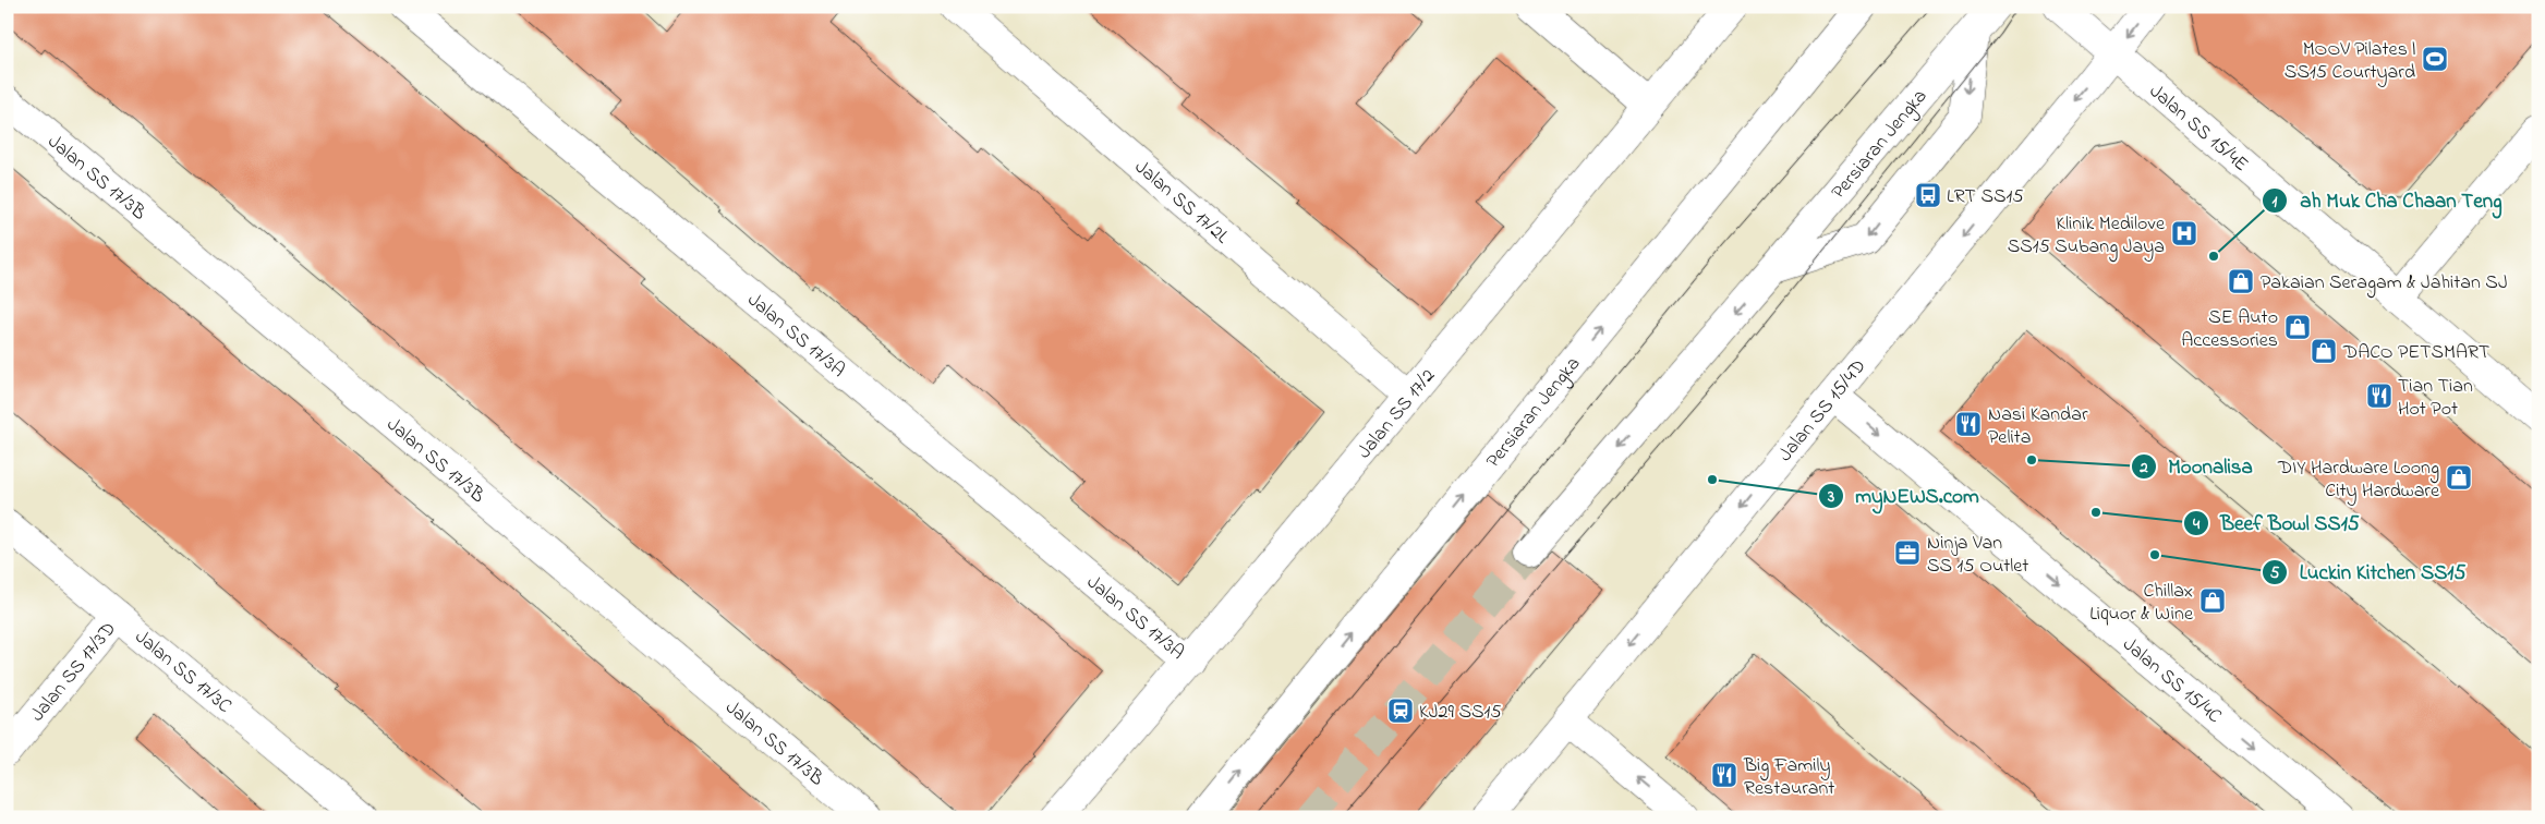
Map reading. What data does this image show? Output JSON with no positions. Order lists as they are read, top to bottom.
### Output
{
  "streets": {
    "street": [
      "Jalan SS 15/4E",
      "Persiaran Jengka",
      "Jalan SS 17/3B",
      "Jalan SS 17/2L",
      "Jalan SS 17/3A",
      "Jalan SS 15/4D",
      "Jalan SS 17/2",
      "Jalan SS 17/3D",
      "Jalan SS 17/3C",
      "Jalan SS 15/4C"
    ]
  },
  "crossings": [
    ["Jalan SS 15/4E", "Jalan SS 15/4D"],
    ["Jalan SS 17/2L", "Jalan SS 17/2"],
    ["Jalan SS 17/3A", "Jalan SS 17/2"],
    ["Jalan SS 15/4D", "Jalan SS 15/4C"],
    ["Jalan SS 17/3D", "Jalan SS 17/3C"]
  ],
  "one_way": ["Jalan SS 15/4C"],
  "places": {
    "sports": ["MOOV Pilates | SS15 Courtyard"],
    "bus stop": ["LRT SS15"],
    "hospital": ["Klinik Medilove SS15 Subang Jaya"],
    "other": [
      "ah Muk Cha Chaan Teng",
      "Moonalisa",
      "myNEWS.com",
      "Beef Bowl SS15",
      "Luckin Kitchen SS15"
    ],
    "shop": [
      "Pakaian Seragam & Jahitan SJ",
      "SE Auto Accessories",
      "DACO PETSMART",
      "DIY Hardware Loong City Hardware",
      "Chillax Liquor & Wine"
    ],
    "restaurant": ["Tian Tian Hot Pot", "Nasi Kandar Pelita", "Big Family Restaurant"],
    "office": ["Ninja Van SS 15 Outlet"],
    "station": ["KJ29 SS15"]
  }
}
